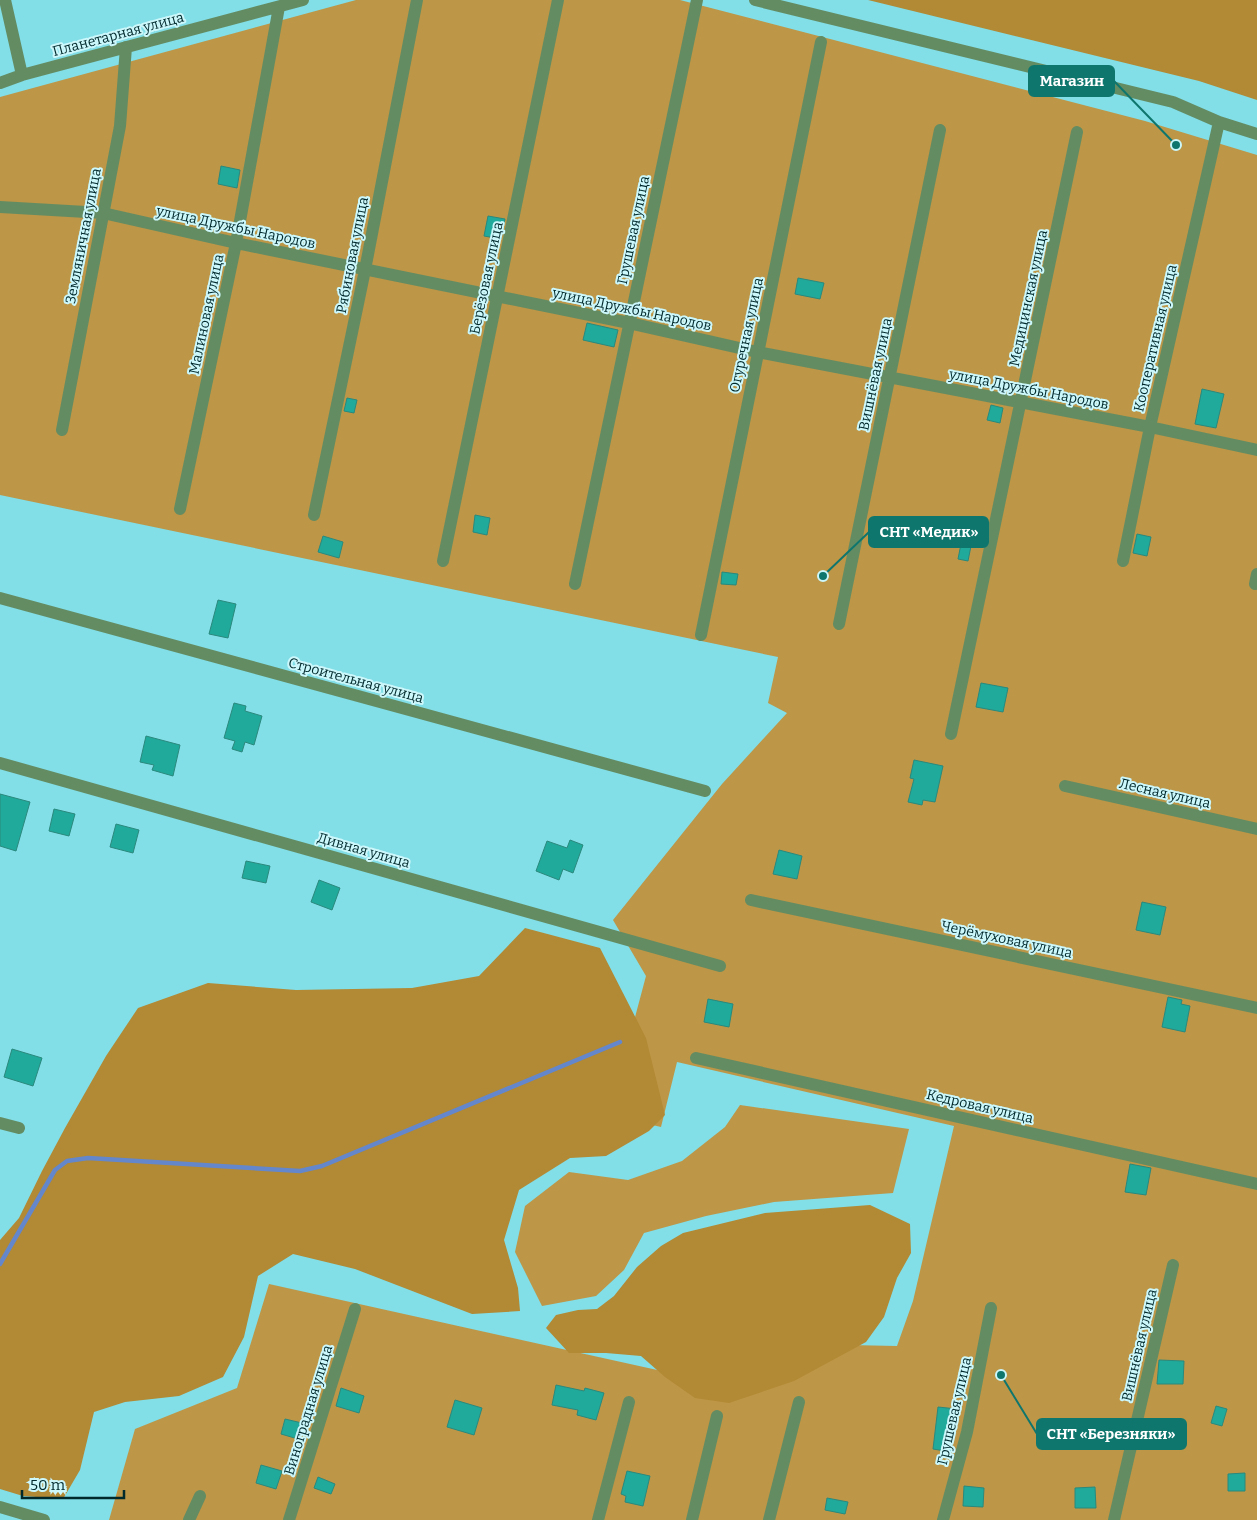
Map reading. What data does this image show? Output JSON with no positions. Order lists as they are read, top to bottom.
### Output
{
  "streets": {
    "street": [
      "Планетарная улица",
      "улица Дружбы Народов",
      "Грушевая улица",
      "Земляничная улица",
      "Рябиновая улица",
      "Берёзовая улица",
      "Медицинская улица",
      "Малиновая улица",
      "Огуречная улица",
      "Кооперативная улица",
      "Вишнёвая улица",
      "Строительная улица",
      "Лесная улица",
      "Дивная улица",
      "Черёмуховая улица",
      "Кедровая улица",
      "Виноградная улица"
    ]
  },
  "crossings": [
    ["Планетарная улица", "Земляничная улица"],
    ["Планетарная улица", "Малиновая улица"],
    ["улица Дружбы Народов", "Грушевая улица"],
    ["улица Дружбы Народов", "Земляничная улица"],
    ["улица Дружбы Народов", "Рябиновая улица"],
    ["улица Дружбы Народов", "Берёзовая улица"],
    ["улица Дружбы Народов", "Медицинская улица"],
    ["улица Дружбы Народов", "Малиновая улица"],
    ["улица Дружбы Народов", "Огуречная улица"],
    ["улица Дружбы Народов", "Кооперативная улица"],
    ["улица Дружбы Народов", "Вишнёвая улица"]
  ],
  "places": ["Магазин", "СНТ «Медик»", "СНТ «Березняки»"],
  "scale_bar": "50 m"
}
